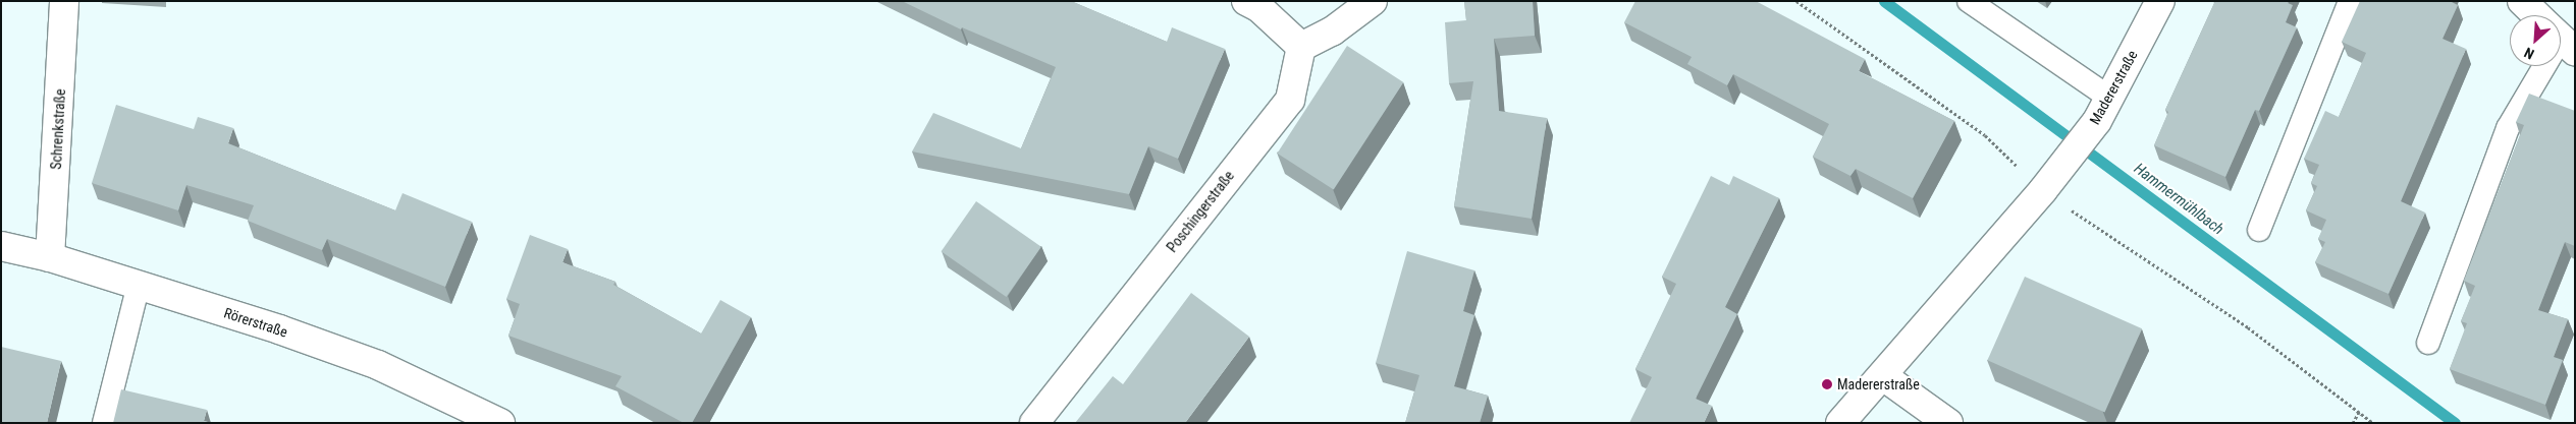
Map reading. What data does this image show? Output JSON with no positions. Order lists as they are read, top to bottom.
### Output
{
  "streets": {
    "street": [
      "Madererstraße",
      "Schrenkstraße",
      "Poschingerstraße",
      "Rörerstraße"
    ]
  },
  "crossings": [
    ["Schrenkstraße", "Rörerstraße"]
  ],
  "water": ["Hammermühlbach"],
  "places": ["Madererstraße"],
  "north": "bottom left"
}
